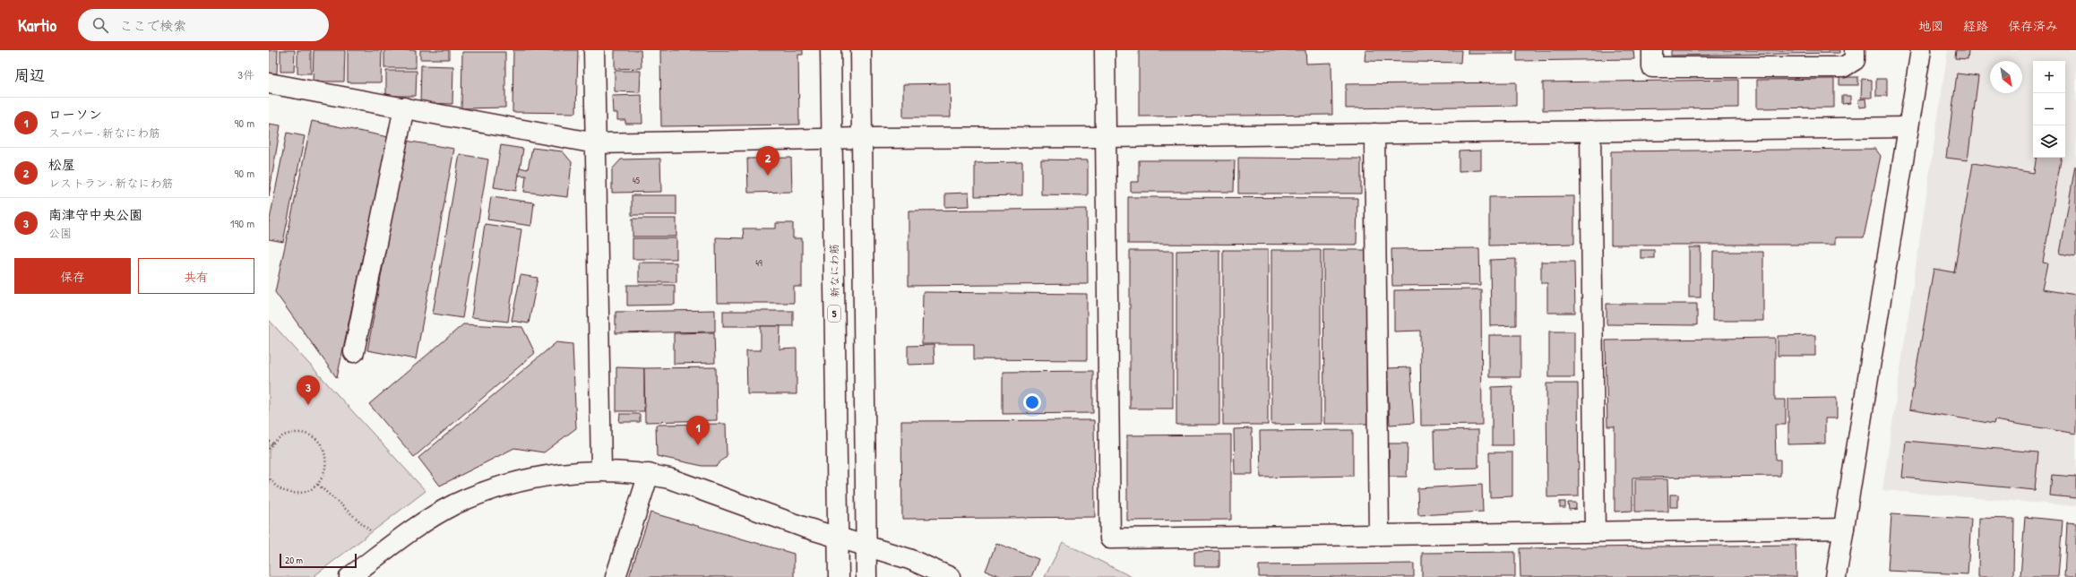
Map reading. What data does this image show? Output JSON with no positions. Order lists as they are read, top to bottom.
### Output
{
  "streets": {
    "street": ["新なにわ筋", "5"]
  },
  "house_numbers": ["45", "49"],
  "scale_bar": "20 m",
  "north": "bottom right",
  "page": {
    "header": "Kartio",
    "search": "ここで検索",
    "nav": ["地図", "経路", "保存済み"],
    "heading": ["周辺", "3件"],
    "map_buttons": ["+", "−"],
    "list": [
      {
        "mark": "1",
        "name": "ローソン",
        "note": "スーパー · 新なにわ筋",
        "value": "90 m"
      },
      {
        "mark": "2",
        "name": "松屋",
        "note": "レストラン · 新なにわ筋",
        "value": "90 m"
      },
      {
        "mark": "3",
        "name": "南津守中央公園",
        "note": "公園",
        "value": "190 m"
      }
    ],
    "pins": ["2", "3", "1"],
    "buttons": ["保存", "共有"],
    "scale": "20 m"
  }
}
